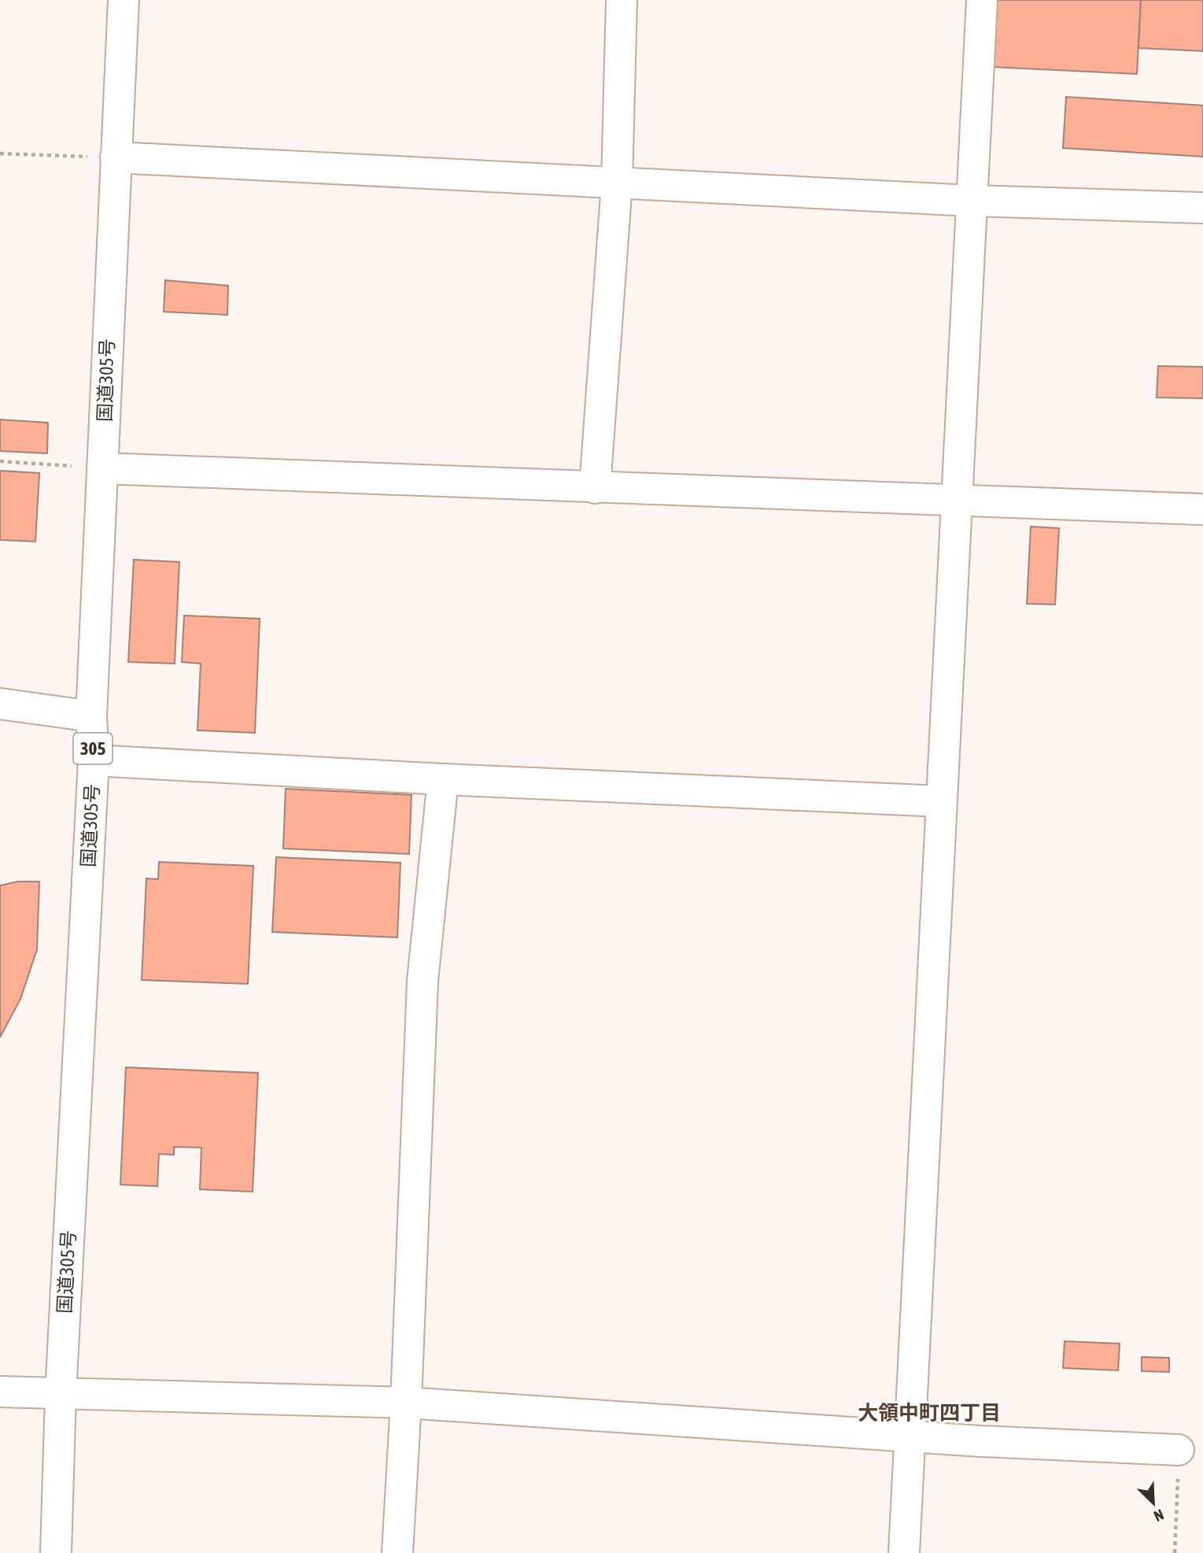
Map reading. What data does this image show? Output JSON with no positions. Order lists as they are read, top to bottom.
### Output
{
  "streets": {
    "main road": ["国道305号", "305"]
  },
  "districts": ["大領中町四丁目"],
  "north": "bottom right"
}
